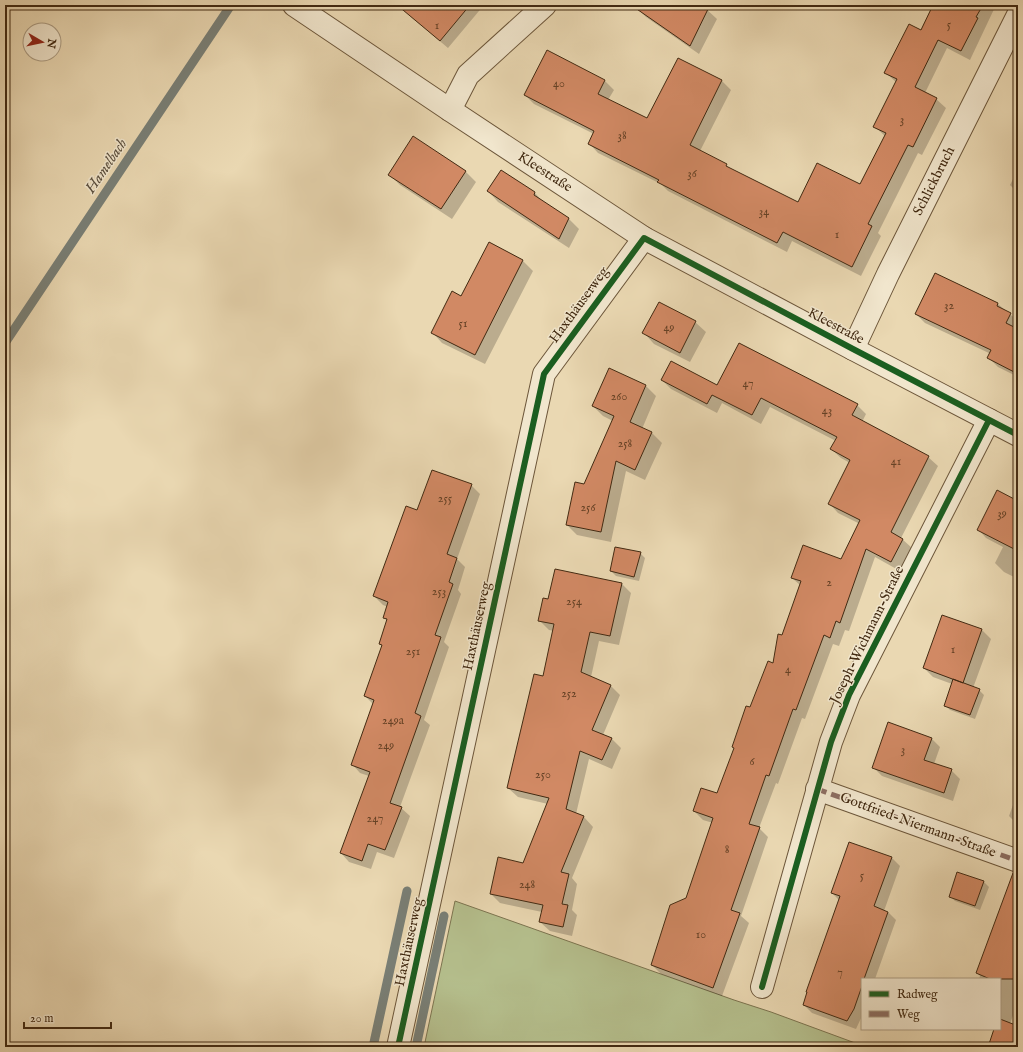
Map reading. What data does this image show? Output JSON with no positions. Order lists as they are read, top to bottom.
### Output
{
  "streets": {
    "street": [
      "Kleestraße",
      "Schlickbruch",
      "Haxthäuserweg",
      "Joseph-Wichmann-Straße",
      "Gottfried-Niermann-Straße"
    ]
  },
  "crossings": [
    ["Kleestraße", "Schlickbruch"],
    ["Kleestraße", "Haxthäuserweg"],
    ["Kleestraße", "Joseph-Wichmann-Straße"],
    ["Joseph-Wichmann-Straße", "Gottfried-Niermann-Straße"]
  ],
  "water": ["Hamelbach"],
  "house_numbers": [
    "5",
    "1",
    "40",
    "3",
    "38",
    "36",
    "34",
    "1",
    "32",
    "51",
    "49",
    "47",
    "260",
    "43",
    "258",
    "41",
    "255",
    "256",
    "39",
    "2",
    "253",
    "254",
    "1",
    "251",
    "4",
    "252",
    "249a",
    "249",
    "3",
    "6",
    "250",
    "247",
    "8",
    "5",
    "248",
    "10",
    "7"
  ],
  "legend": ["Radweg", "Weg"],
  "scale_bar": "20 m",
  "north": "right"
}
